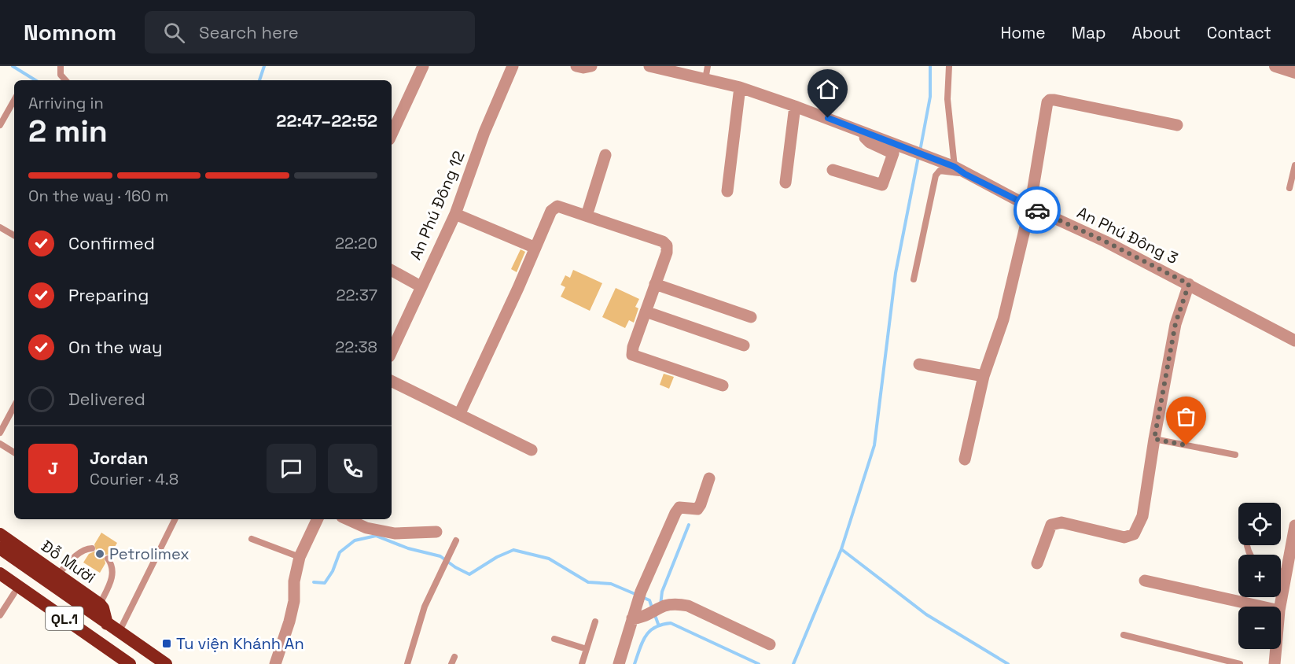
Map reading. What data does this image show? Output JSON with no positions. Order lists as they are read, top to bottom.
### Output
{
  "streets": {
    "highway": ["Đỗ Mười", "QL.1"],
    "street": ["An Phú Đông 12", "An Phú Đông 3"]
  },
  "places": {
    "other": ["Petrolimex"],
    "transit": ["Tu viện Khánh An"]
  },
  "page": {
    "header": "Nomnom",
    "search": "Search here",
    "nav": [
      "Home",
      "Map",
      "About",
      "Contact"
    ],
    "heading": ["2 min", "Arriving in", "22:47–22:52"],
    "panel": ["Jordan", "Courier · 4.8"],
    "bar": "On the way · 160 m",
    "list": [
      ["Confirmed", "22:20"],
      ["Preparing", "22:37"],
      ["On the way", "22:38"],
      "Delivered"
    ],
    "round": "J",
    "map_buttons": ["+", "−"]
  }
}
